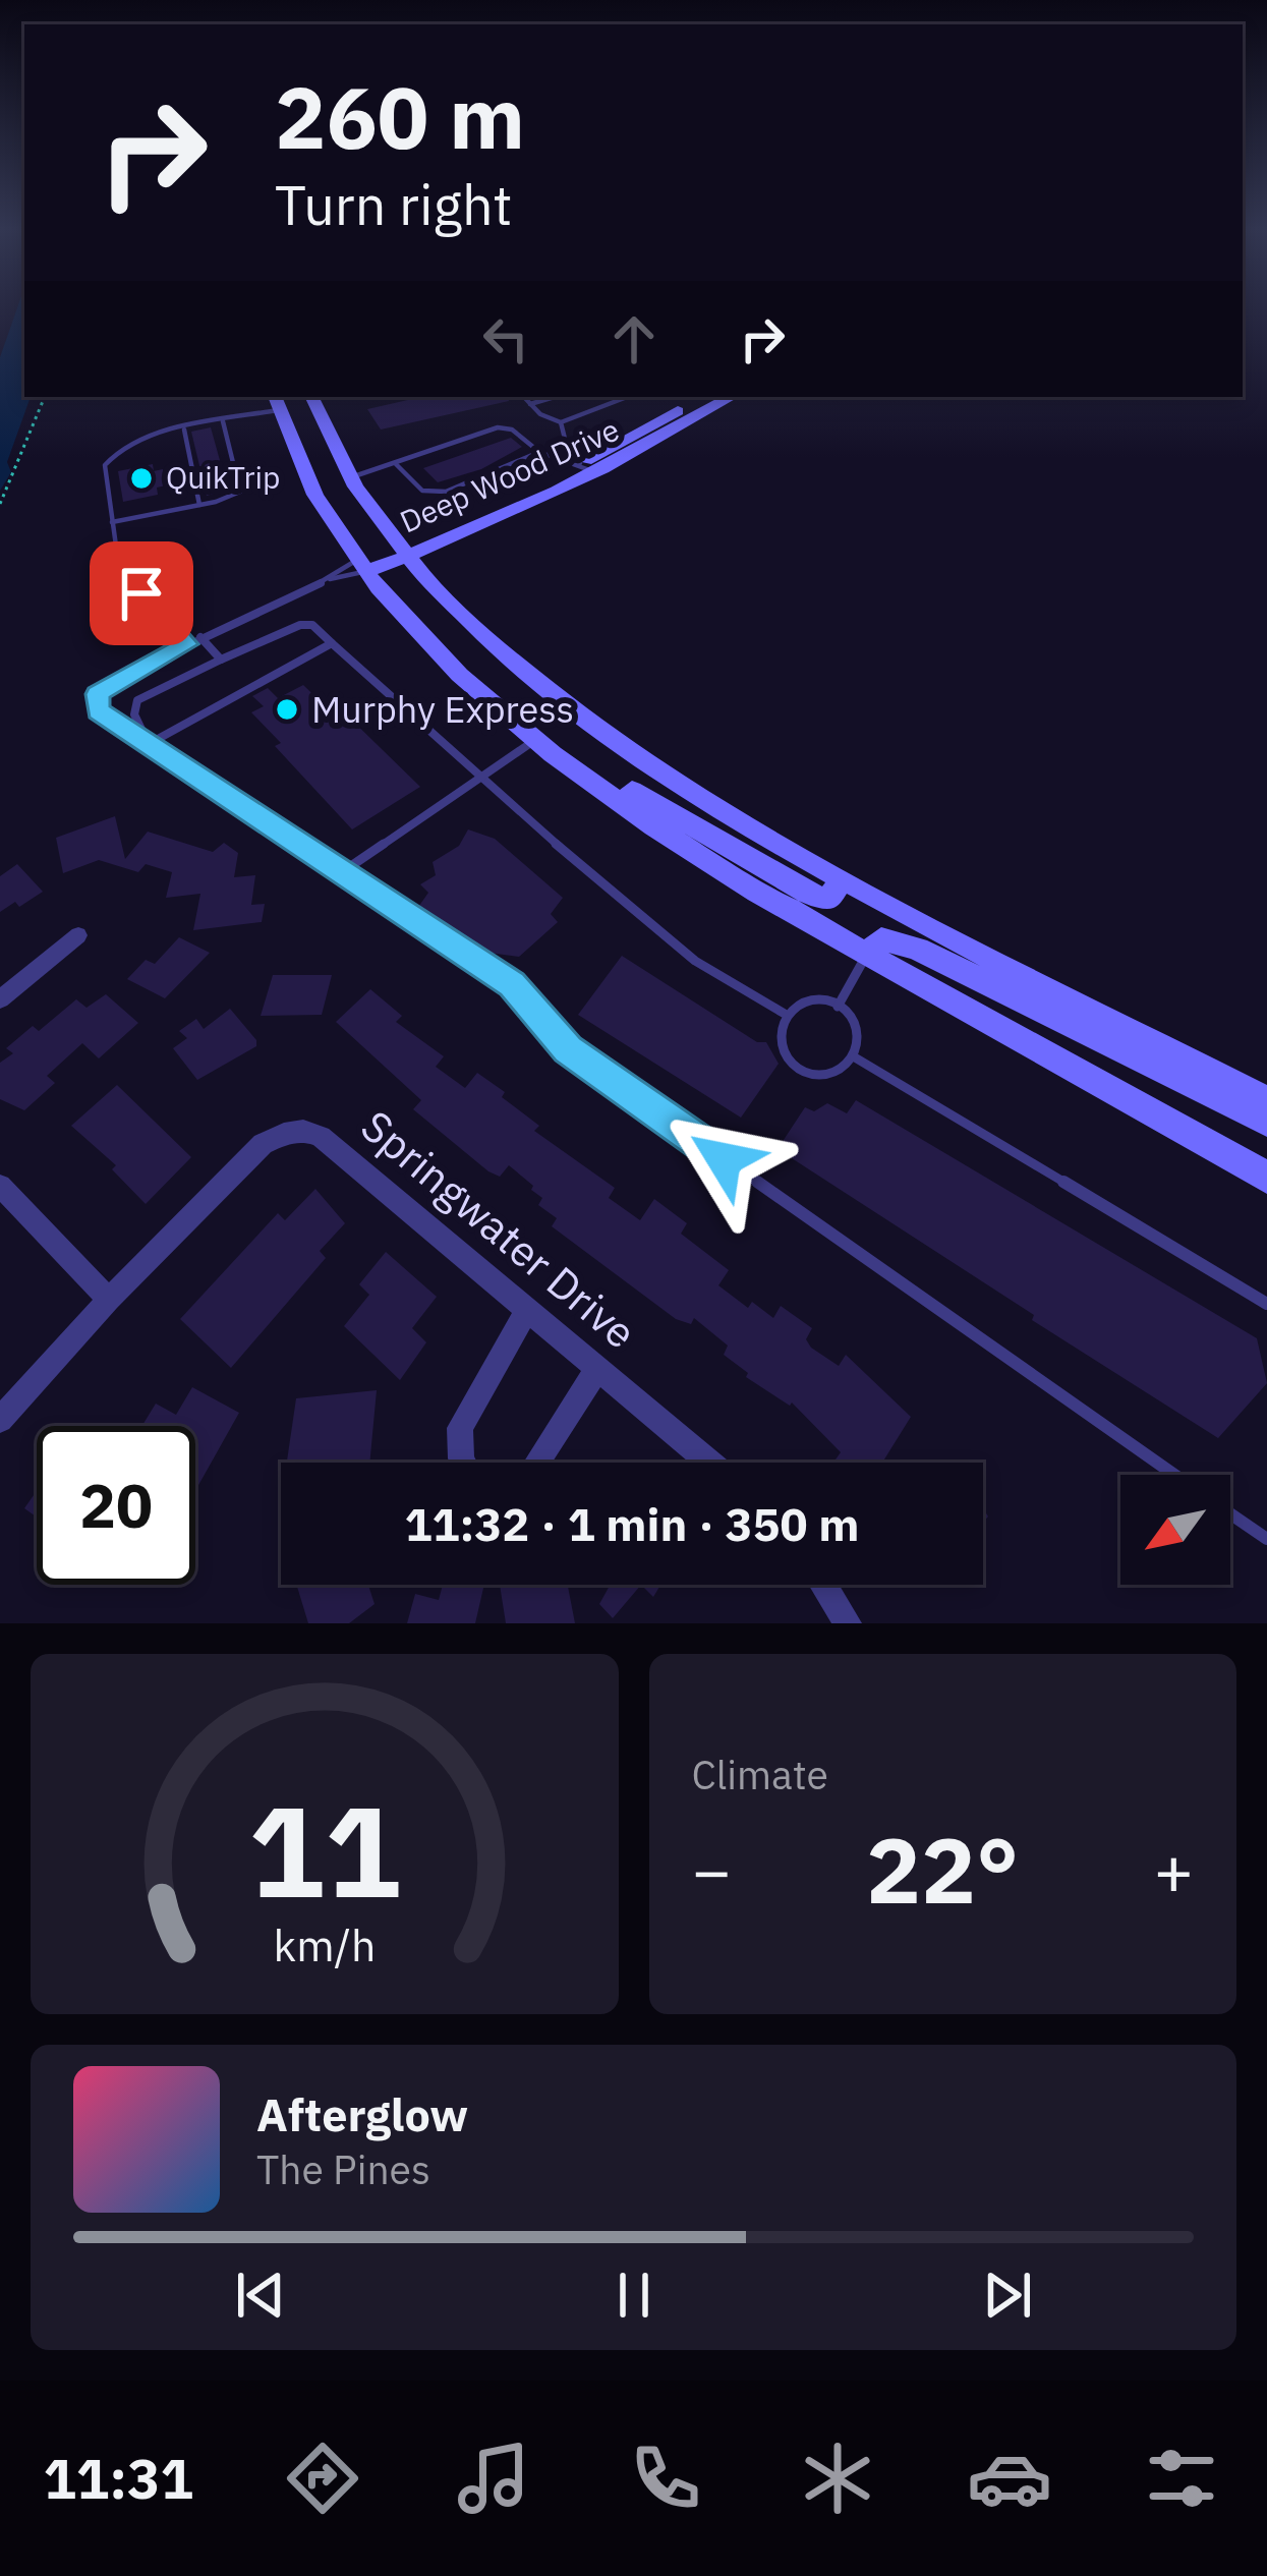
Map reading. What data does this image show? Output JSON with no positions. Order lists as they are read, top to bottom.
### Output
{
  "streets": {
    "main road": ["Deep Wood Drive"],
    "street": ["Springwater Drive"]
  },
  "places": ["QuikTrip", "Murphy Express"],
  "north": "bottom left",
  "page": {
    "turn": ["260 m", "Turn right"],
    "limit": "20",
    "trip": "11:32 · 1 min · 350 m",
    "tile": "Climate",
    "heat": ["−", "22°", "+"],
    "song": ["Afterglow", "The Pines"],
    "tabs": "11:31",
    "gauge": ["11", "km/h"]
  }
}
